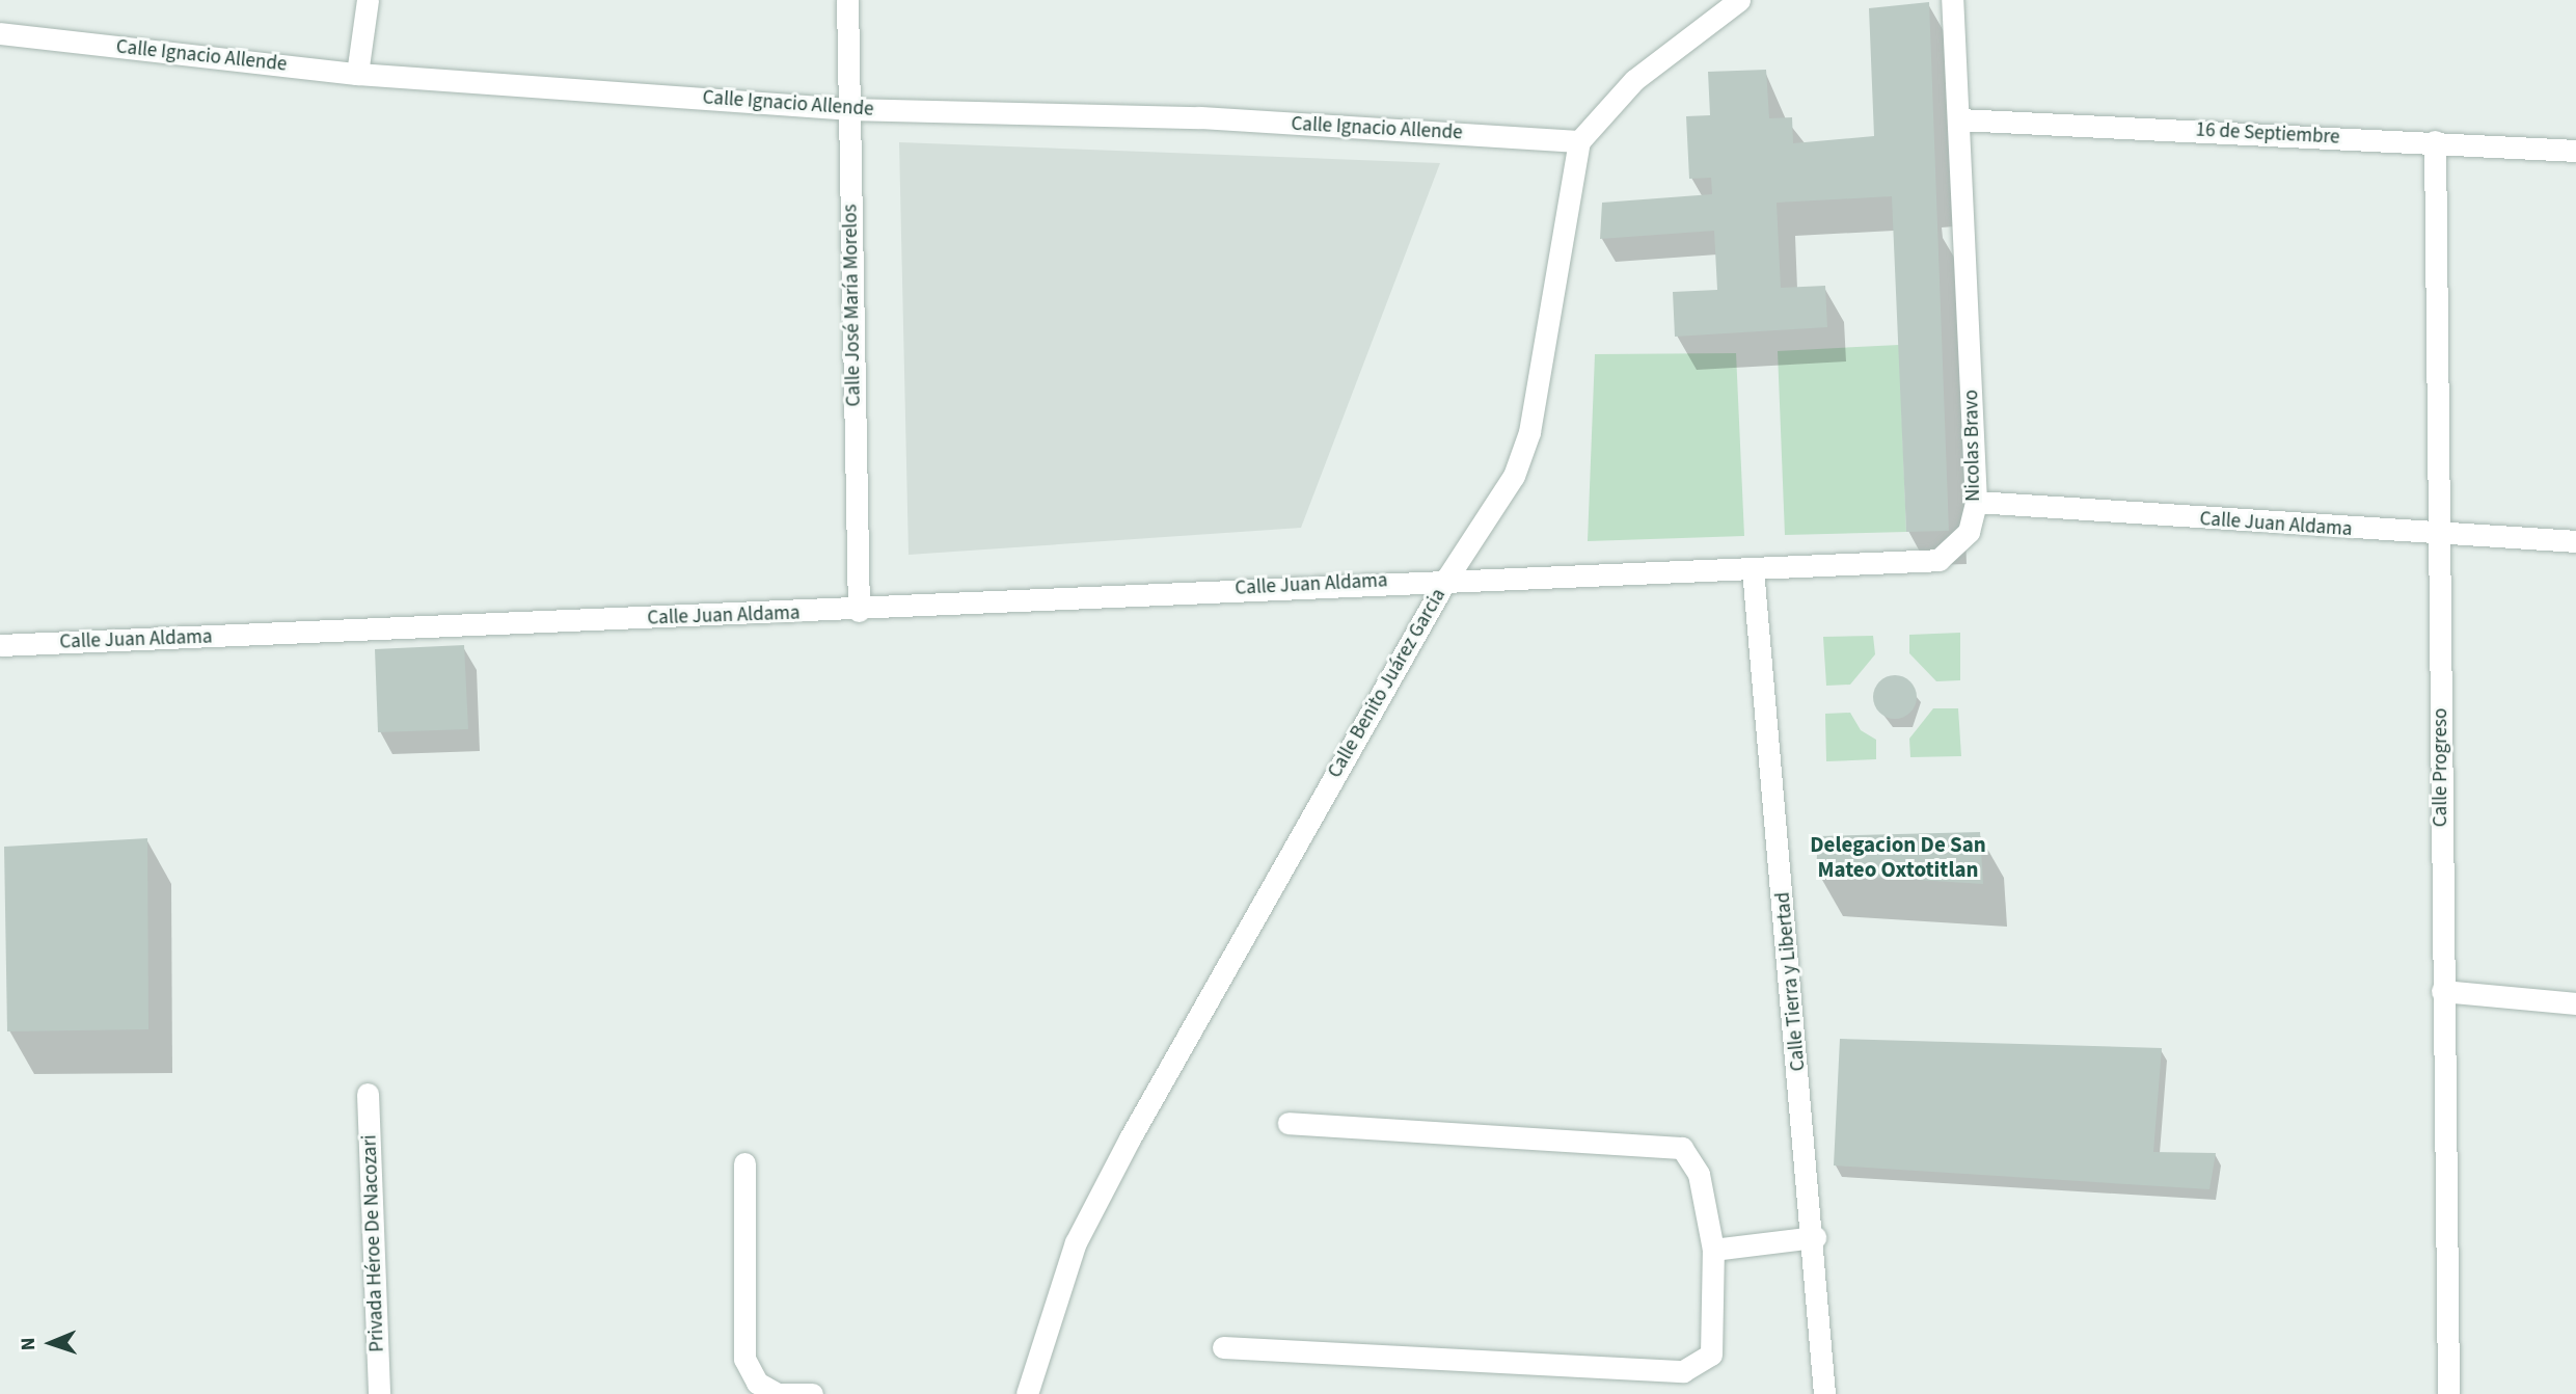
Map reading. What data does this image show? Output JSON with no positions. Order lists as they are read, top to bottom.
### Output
{
  "streets": {
    "street": [
      "Calle Ignacio Allende",
      "16 de Septiembre",
      "Calle José María Morelos",
      "Nicolas Bravo",
      "Calle Juan Aldama",
      "Calle Benito Juárez Garcia",
      "Calle Progreso",
      "Calle Tierra y Libertad",
      "Privada Héroe De Nacozari"
    ]
  },
  "crossings": [
    ["Calle Ignacio Allende", "Calle José María Morelos"],
    ["Calle Ignacio Allende", "Calle Benito Juárez Garcia"],
    ["16 de Septiembre", "Nicolas Bravo"],
    ["16 de Septiembre", "Calle Progreso"],
    ["Calle José María Morelos", "Calle Juan Aldama"],
    ["Nicolas Bravo", "Calle Juan Aldama"],
    ["Nicolas Bravo", "Calle Benito Juárez Garcia"],
    ["Nicolas Bravo", "Calle Tierra y Libertad"],
    ["Calle Juan Aldama", "Calle Benito Juárez Garcia"],
    ["Calle Juan Aldama", "Calle Progreso"]
  ],
  "districts": ["Delegacion De San Mateo Oxtotitlan"],
  "north": "left"
}
